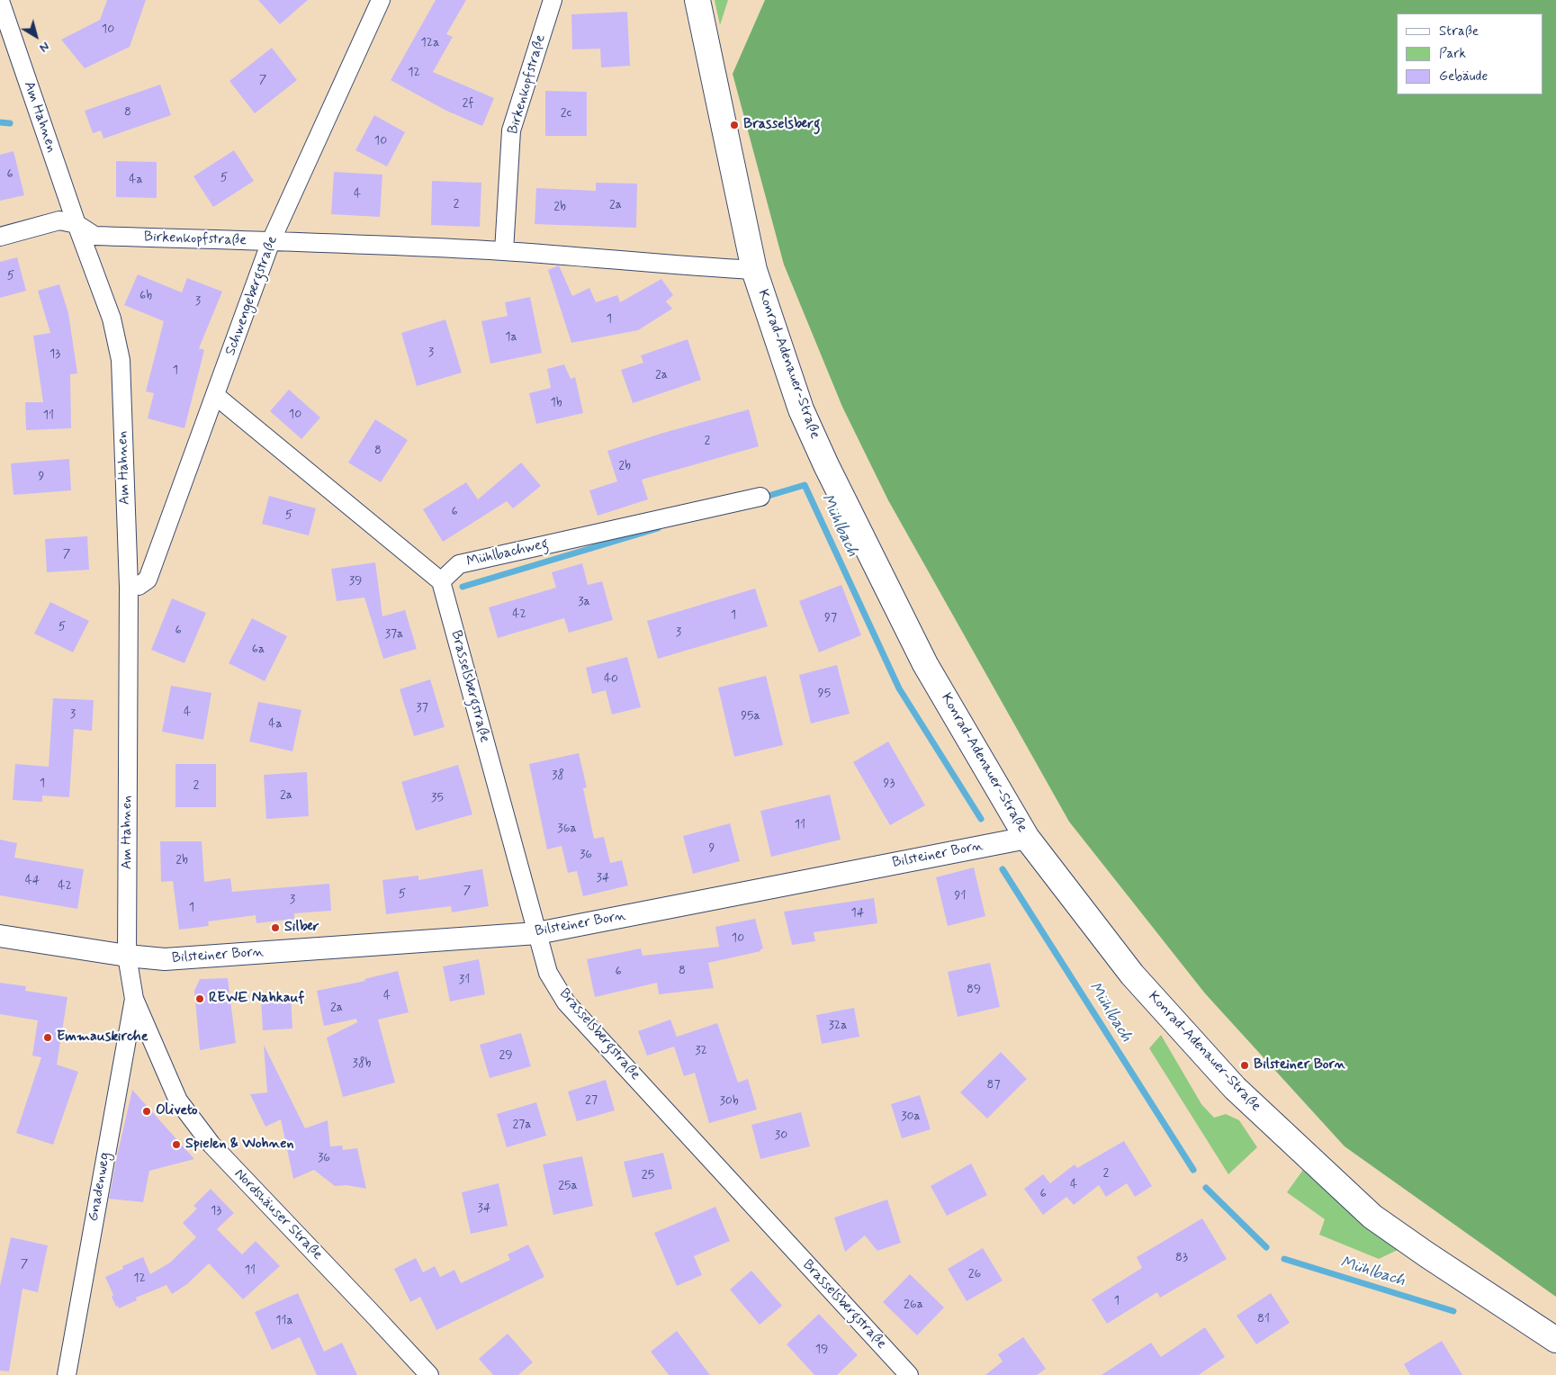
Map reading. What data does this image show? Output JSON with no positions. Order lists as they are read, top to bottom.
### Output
{
  "streets": {
    "main road": ["Konrad-Adenauer-Straße"],
    "street": [
      "Birkenkopfstraße",
      "Am Hahnen",
      "Schwengebergstraße",
      "Mühlbachweg",
      "Brasselsbergstraße",
      "Bilsteiner Born",
      "Gnadenweg",
      "Nordshäuser Straße"
    ]
  },
  "crossings": [
    ["Birkenkopfstraße", "Am Hahnen"],
    ["Birkenkopfstraße", "Schwengebergstraße"],
    ["Birkenkopfstraße", "Konrad-Adenauer-Straße"],
    ["Am Hahnen", "Schwengebergstraße"],
    ["Am Hahnen", "Bilsteiner Born"],
    ["Am Hahnen", "Nordshäuser Straße"],
    ["Konrad-Adenauer-Straße", "Bilsteiner Born"],
    ["Mühlbachweg", "Brasselsbergstraße"],
    ["Brasselsbergstraße", "Bilsteiner Born"],
    ["Bilsteiner Born", "Nordshäuser Straße"],
    ["Gnadenweg", "Nordshäuser Straße"]
  ],
  "water": ["Mühlbach"],
  "places": [
    "Brasselsberg",
    "Silber",
    "REWE Nahkauf",
    "Emmauskirche",
    "Bilsteiner Born",
    "Oliveto",
    "Spielen & Wohnen"
  ],
  "house_numbers": [
    "10",
    "12a",
    "12",
    "7",
    "2f",
    "8",
    "2c",
    "10",
    "6",
    "5",
    "4a",
    "4",
    "2",
    "2a",
    "2b",
    "5",
    "6b",
    "3",
    "1",
    "1a",
    "3",
    "13",
    "1",
    "2a",
    "1b",
    "10",
    "11",
    "2",
    "8",
    "2b",
    "9",
    "6",
    "5",
    "7",
    "39",
    "3a",
    "42",
    "1",
    "97",
    "5",
    "6",
    "3",
    "37a",
    "6a",
    "40",
    "95",
    "37",
    "4",
    "3",
    "95a",
    "4a",
    "38",
    "1",
    "93",
    "2",
    "2a",
    "35",
    "11",
    "36a",
    "9",
    "36",
    "2b",
    "34",
    "44",
    "42",
    "7",
    "5",
    "91",
    "3",
    "1",
    "14",
    "10",
    "8",
    "6",
    "31",
    "89",
    "4",
    "2a",
    "32a",
    "32",
    "29",
    "38b",
    "87",
    "27",
    "30b",
    "30a",
    "27a",
    "30",
    "36",
    "2",
    "25",
    "4",
    "25a",
    "6",
    "34",
    "13",
    "83",
    "7",
    "11",
    "26",
    "12",
    "1",
    "26a",
    "81",
    "11a",
    "19"
  ],
  "legend": ["Straße", "Park", "Gebäude"],
  "north": "bottom right"
}
